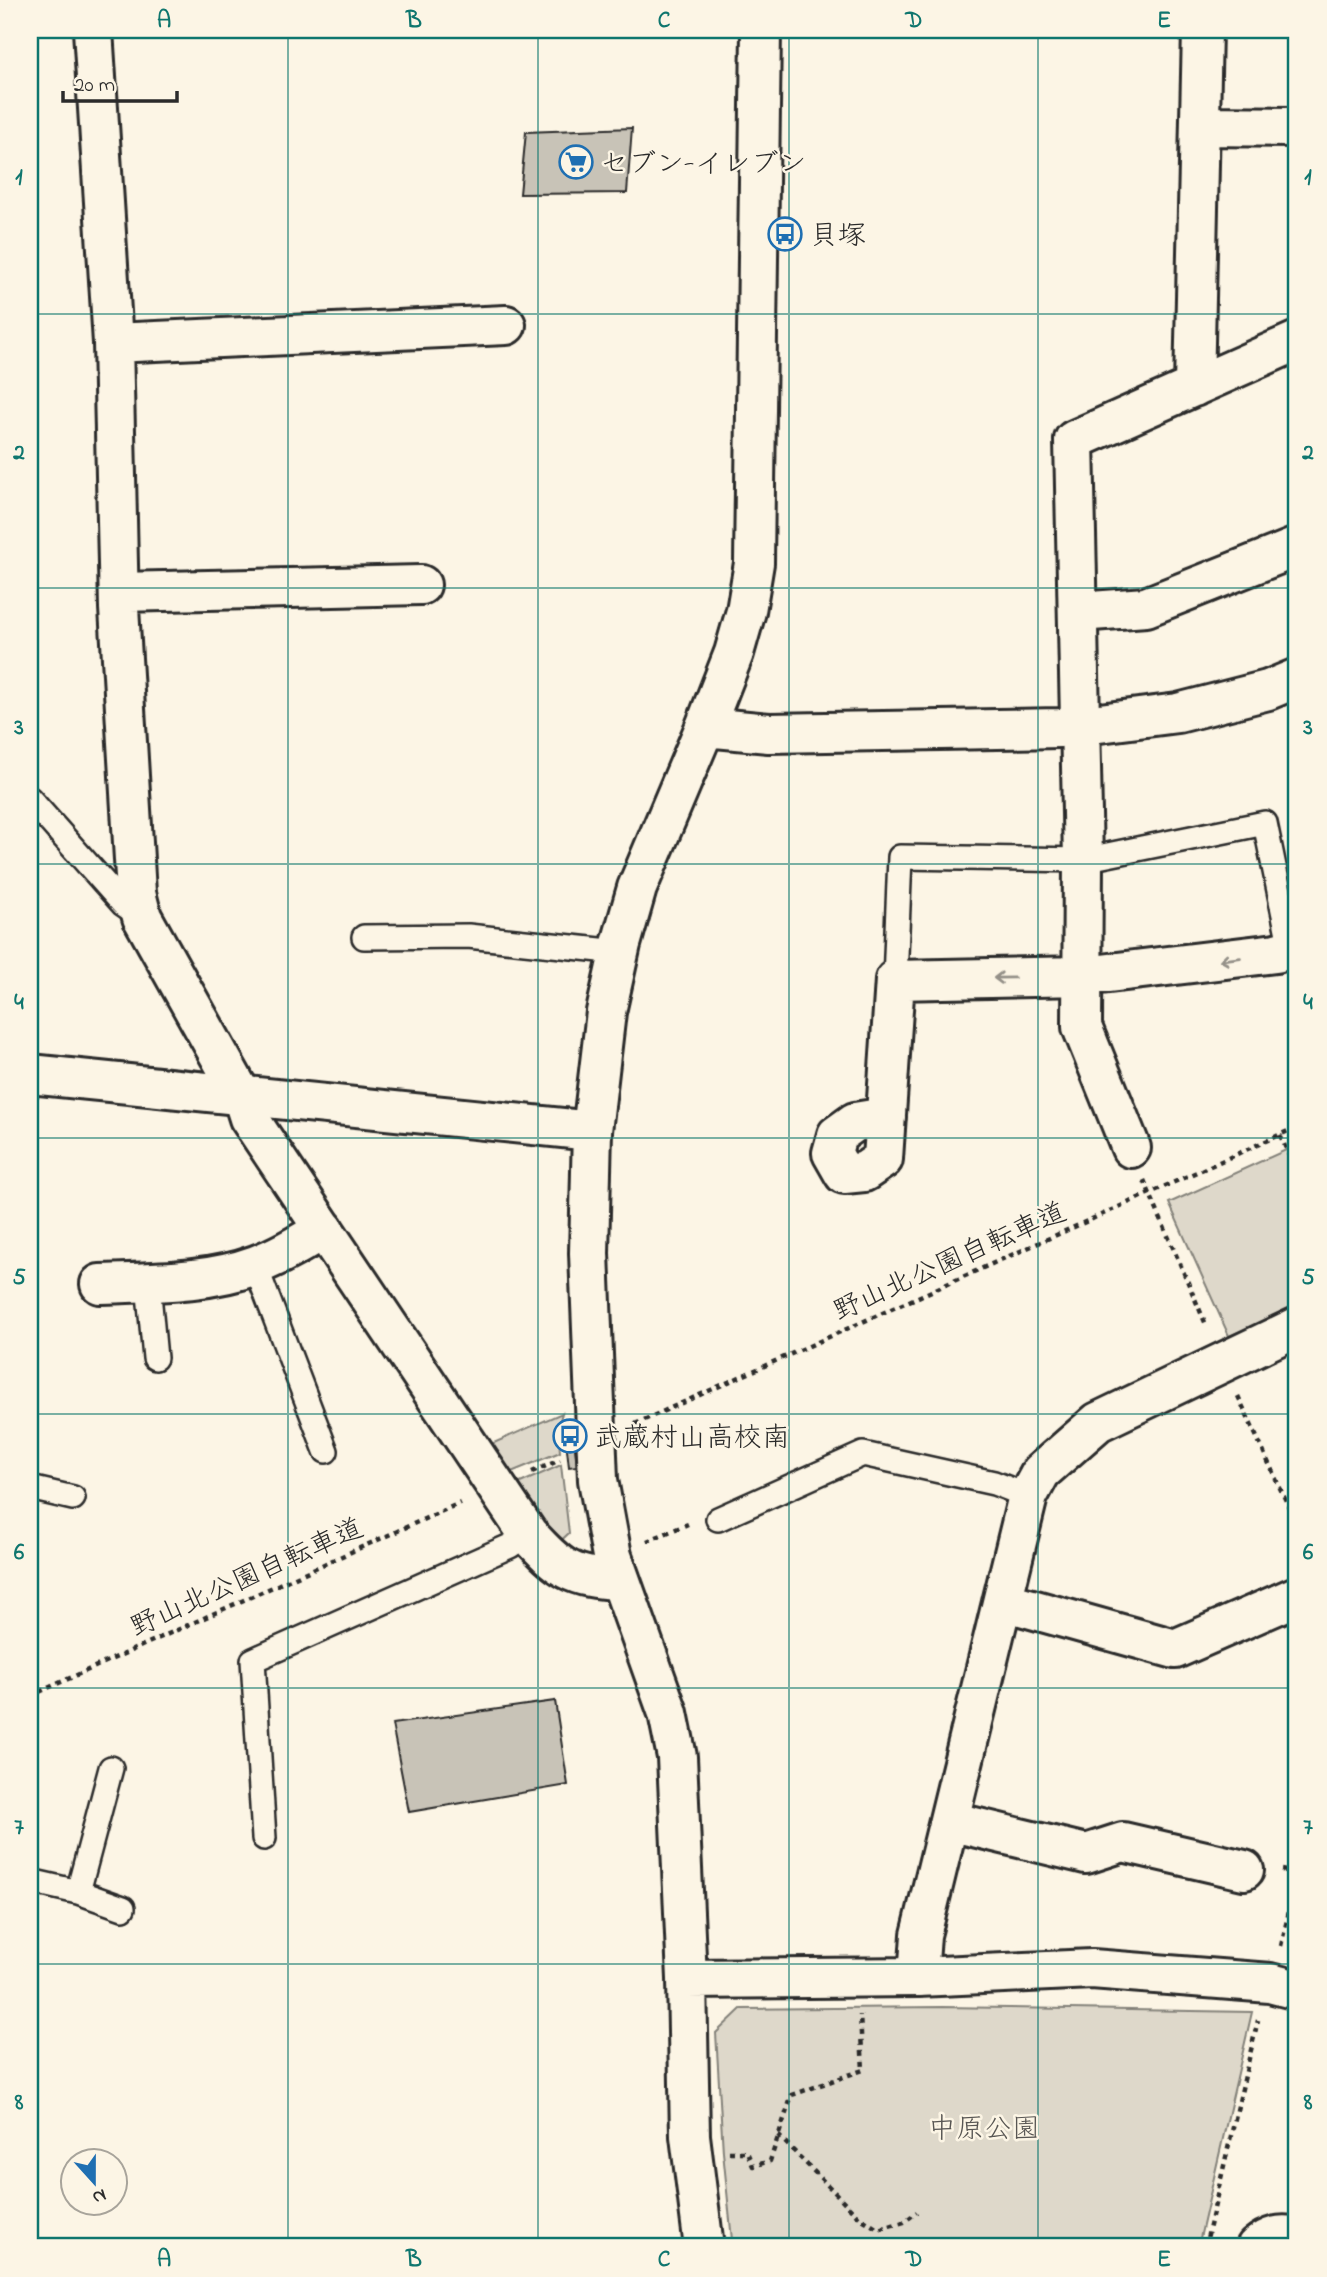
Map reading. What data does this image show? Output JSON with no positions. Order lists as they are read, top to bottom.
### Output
{
  "streets": {
    "path": ["野山北公園自転車道"]
  },
  "parks": ["中原公園"],
  "places": {
    "supermarket": ["セブン-イレブン"],
    "bus stop": ["貝塚", "武蔵村山高校南"]
  },
  "scale_bar": "20 m",
  "north": "bottom",
  "grid": {
    "columns": [
      "A",
      "B",
      "C",
      "D",
      "E"
    ],
    "rows": [
      "1",
      "2",
      "3",
      "4",
      "5",
      "6",
      "7",
      "8"
    ]
  }
}
